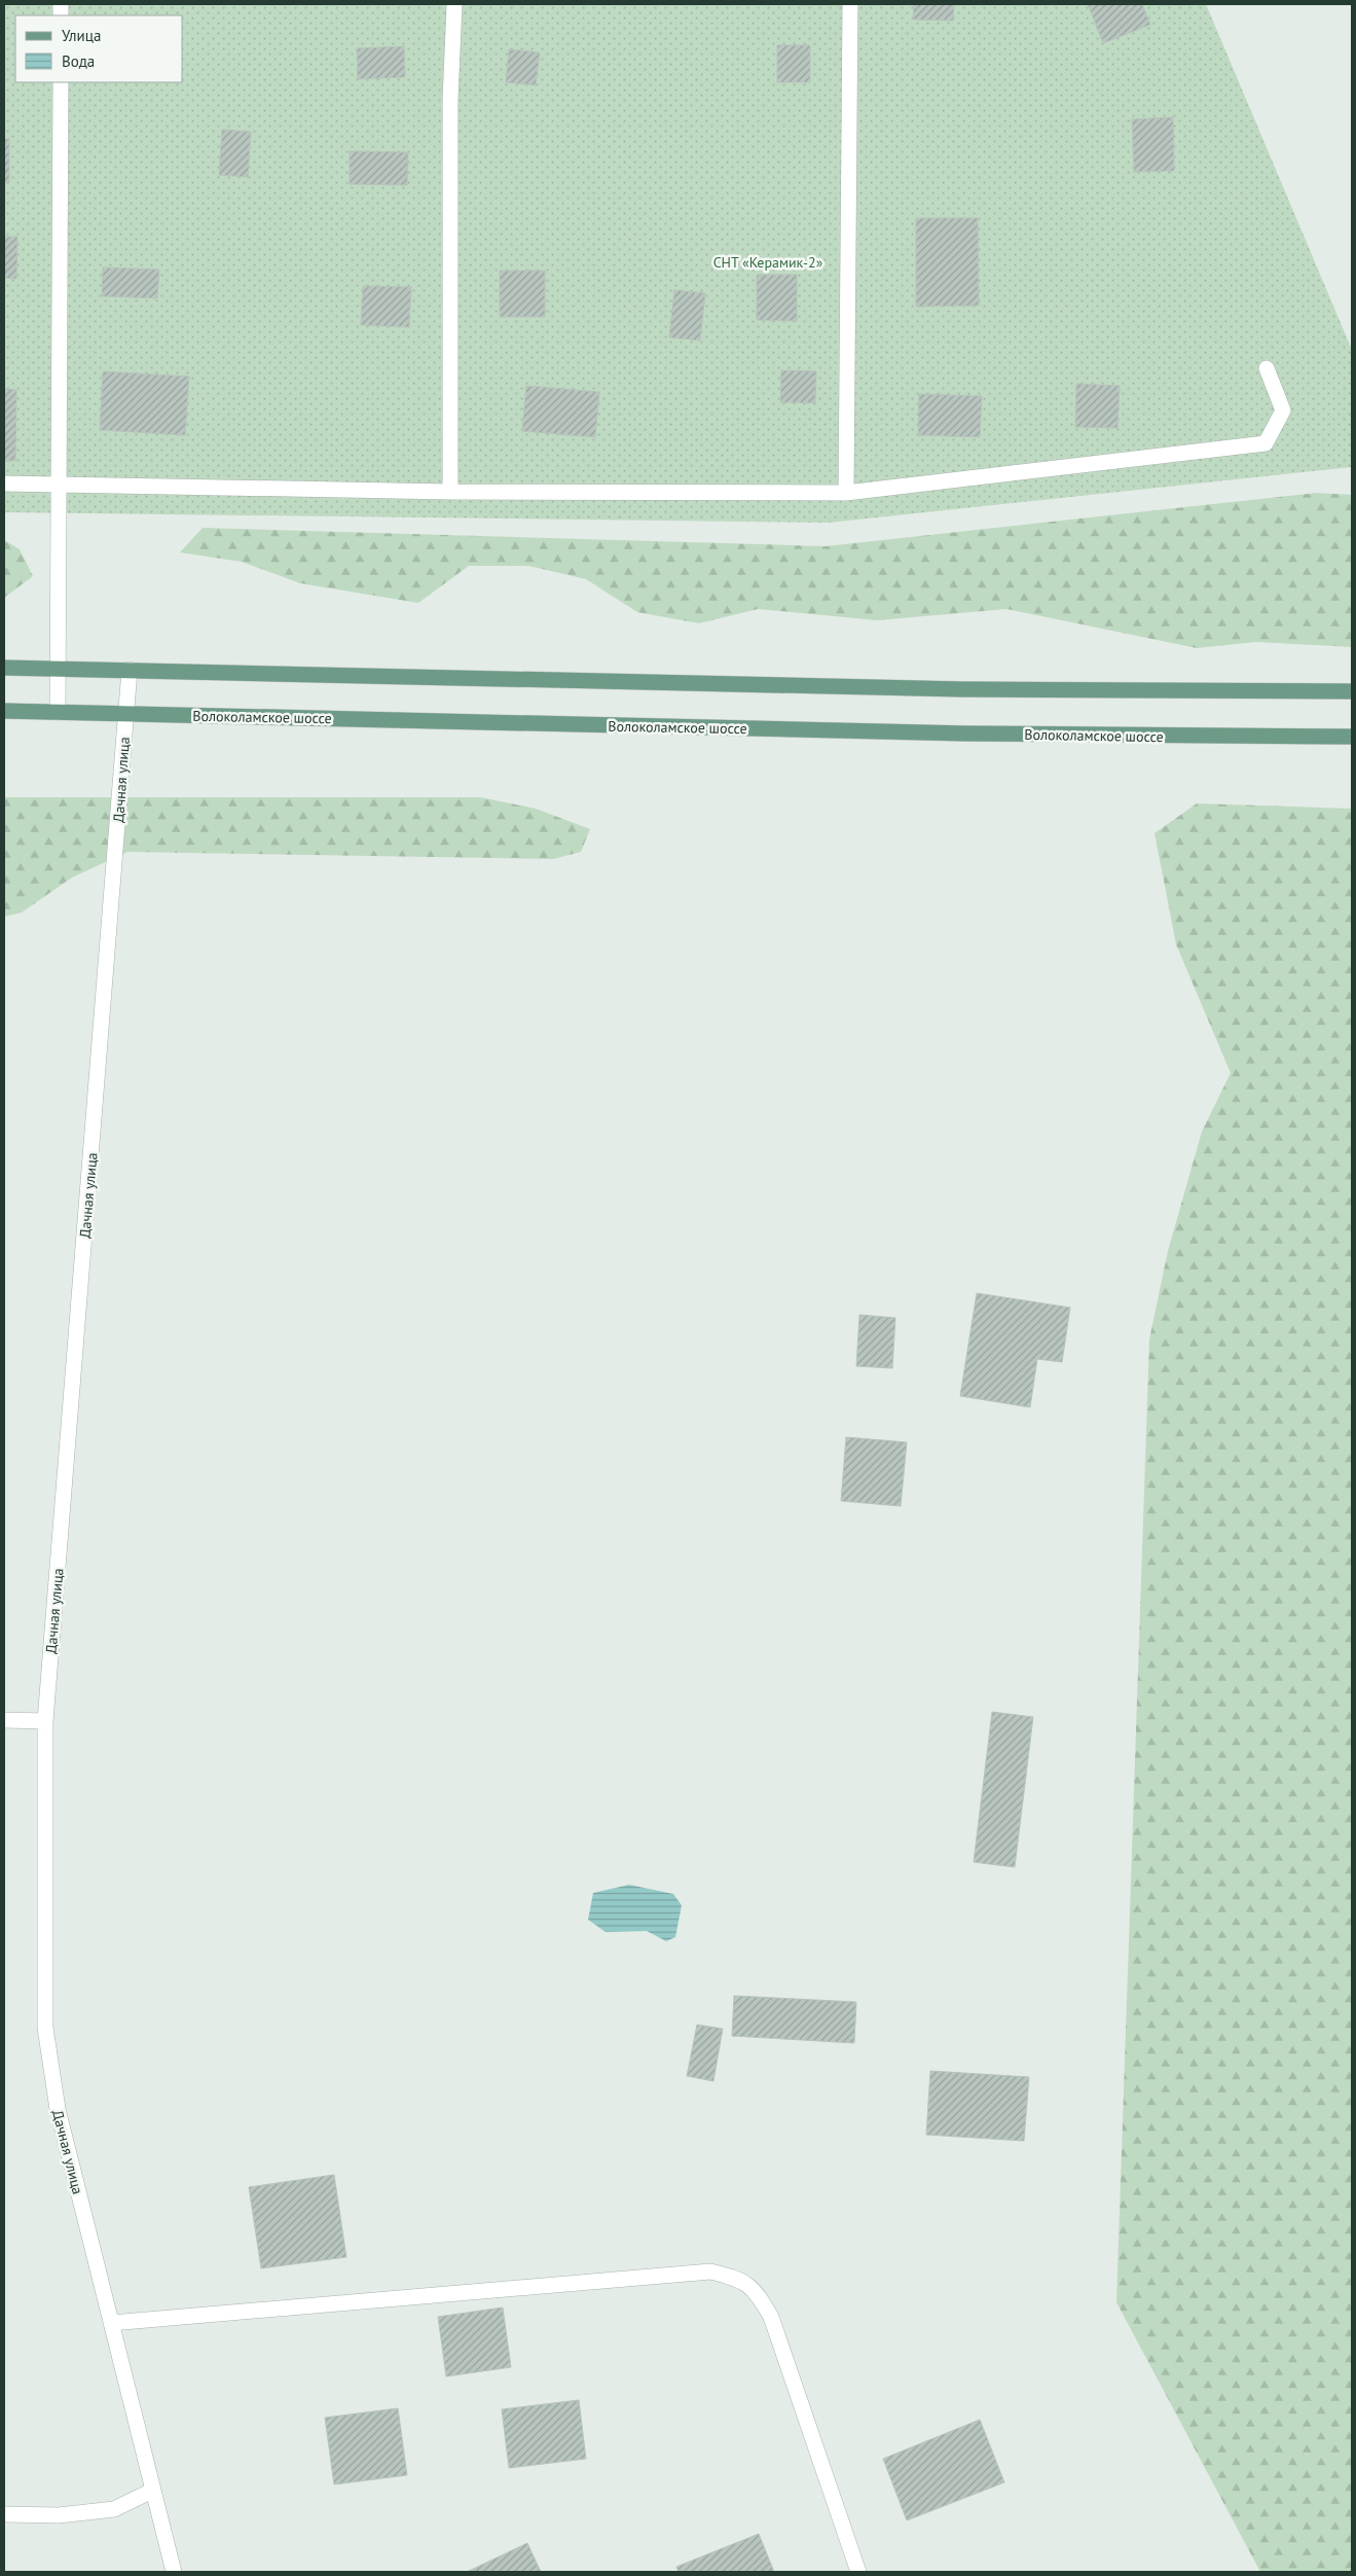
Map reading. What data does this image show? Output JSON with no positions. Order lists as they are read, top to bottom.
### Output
{
  "streets": {
    "main road": ["Волоколамское шоссе"],
    "street": ["Дачная улица"]
  },
  "crossings": [
    ["Волоколамское шоссе", "Дачная улица"]
  ],
  "parks": ["СНТ «Керамик-2»"],
  "legend": ["Улица", "Вода"]
}
